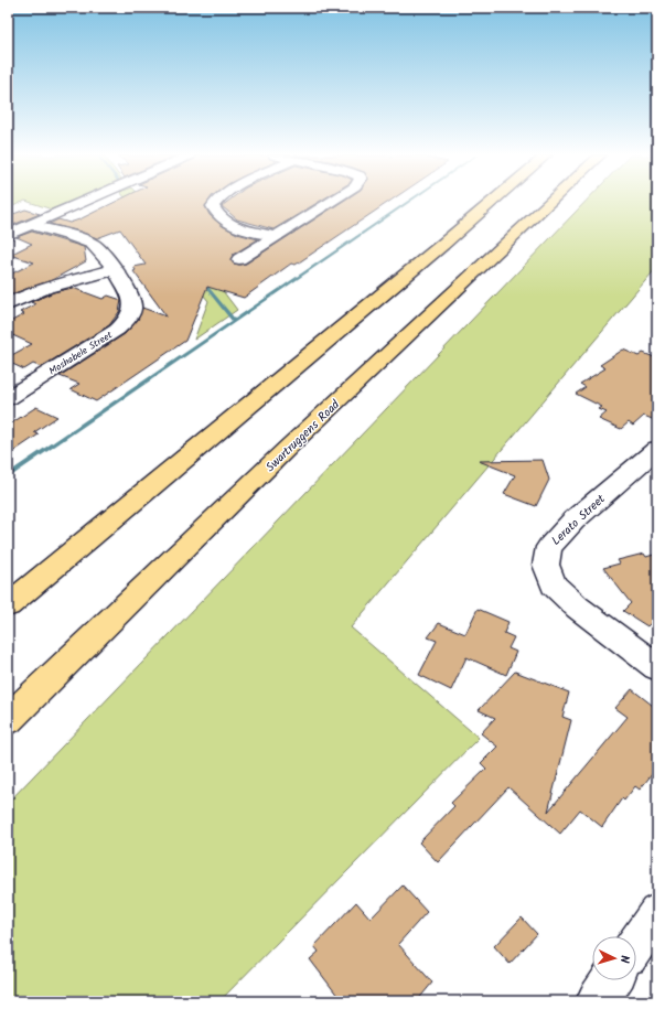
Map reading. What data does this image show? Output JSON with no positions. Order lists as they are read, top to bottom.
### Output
{
  "streets": {
    "main road": ["Swartruggens Road"],
    "street": ["Moshabele Street", "Lerato Street"]
  },
  "north": "right"
}
